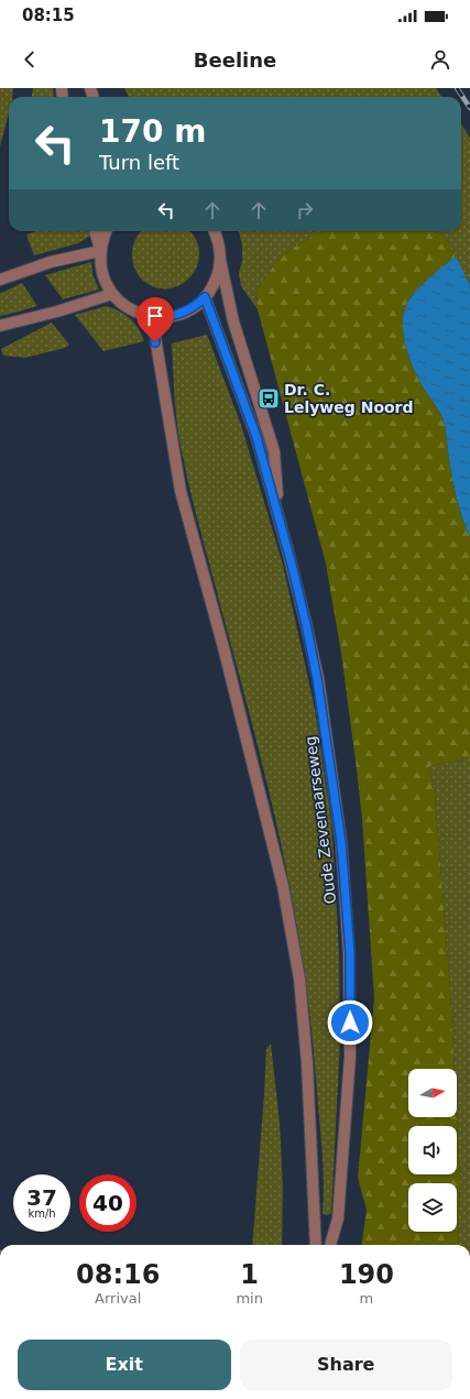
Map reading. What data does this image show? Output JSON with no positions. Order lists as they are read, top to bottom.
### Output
{
  "streets": {
    "street": ["Oude Zevenaarseweg"]
  },
  "places": {
    "bus stop": ["Dr. C. Lelyweg Noord"]
  },
  "north": "right",
  "page": {
    "status": "08:15",
    "header": "Beeline",
    "turn": ["170 m", "Turn left"],
    "speed": "37 km/h",
    "limit": "40",
    "eta": [
      "08:16",
      "Arrival",
      "1",
      "min",
      "190",
      "m"
    ],
    "buttons": ["Exit", "Share"]
  }
}
